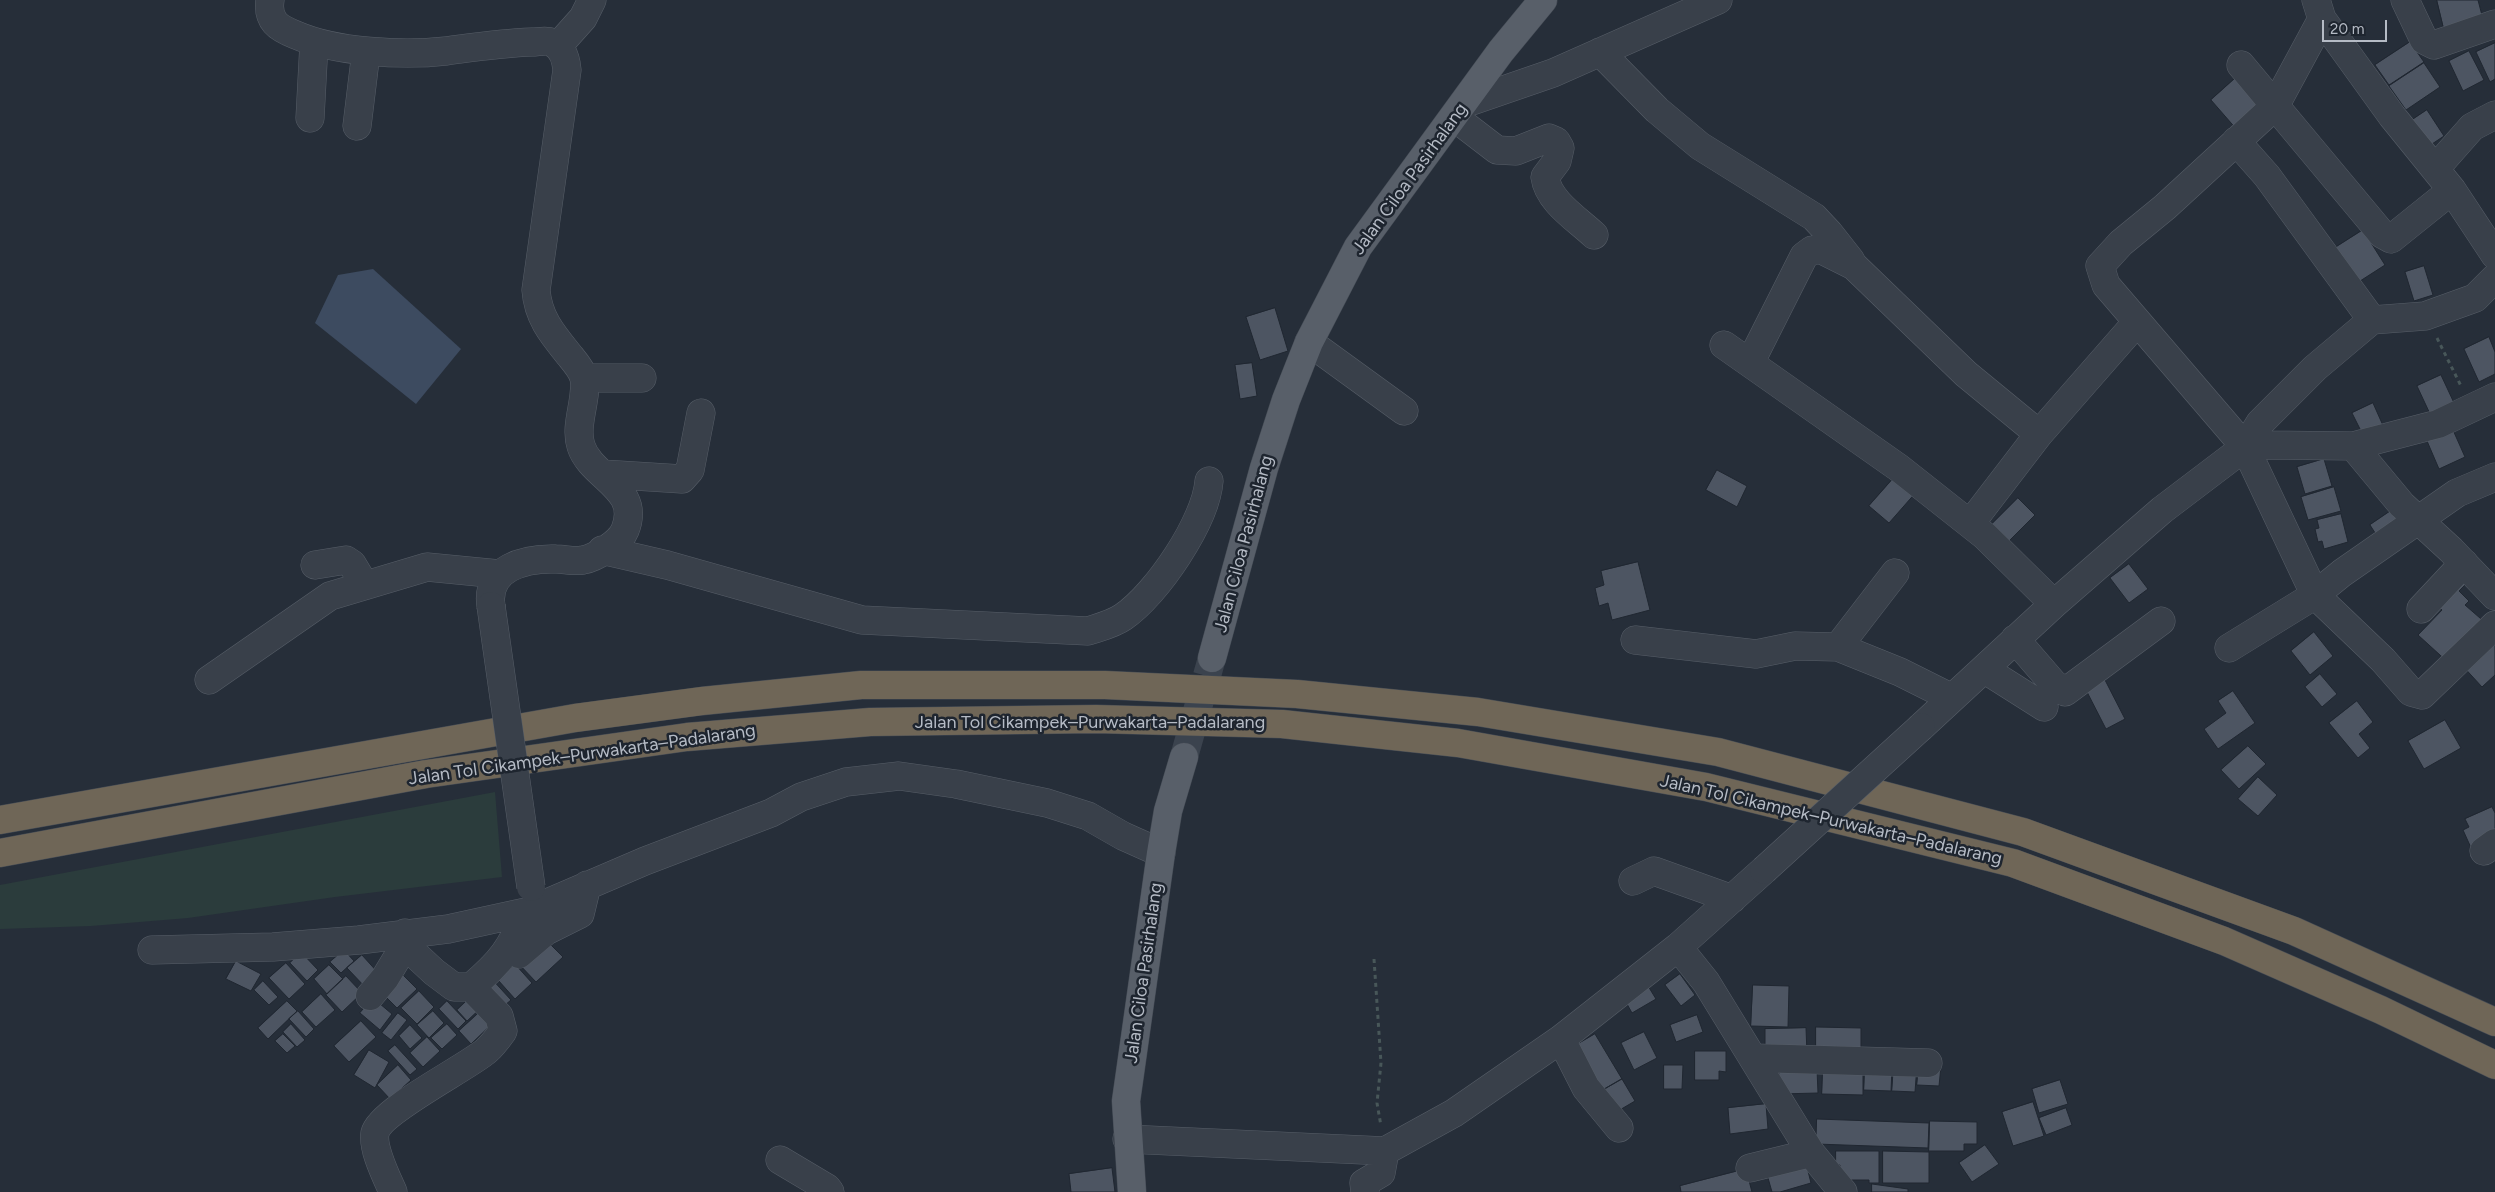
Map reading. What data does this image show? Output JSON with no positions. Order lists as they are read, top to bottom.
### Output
{
  "streets": {
    "highway": ["Jalan Tol Cikampek–Purwakarta–Padalarang"],
    "main road": ["Jalan Ciloa Pasirhalang"]
  },
  "scale_bar": "20 m"
}
